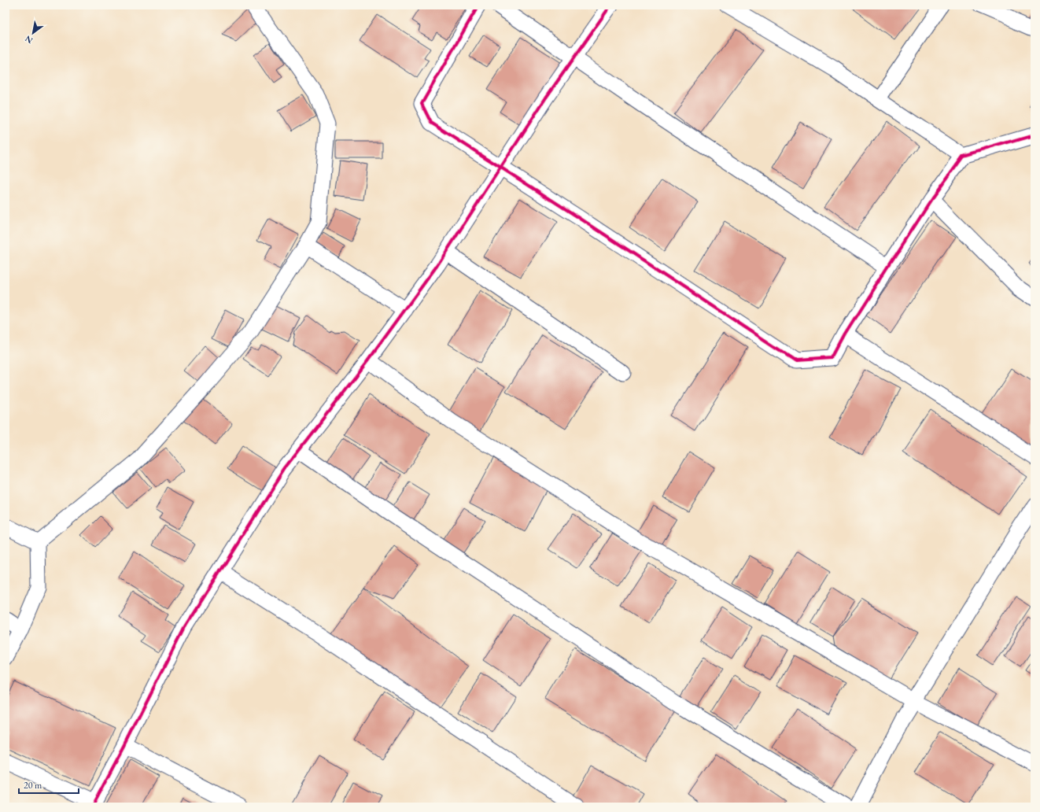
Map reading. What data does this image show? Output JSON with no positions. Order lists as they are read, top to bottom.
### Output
{
  "scale_bar": "20 m",
  "north": "bottom left"
}
